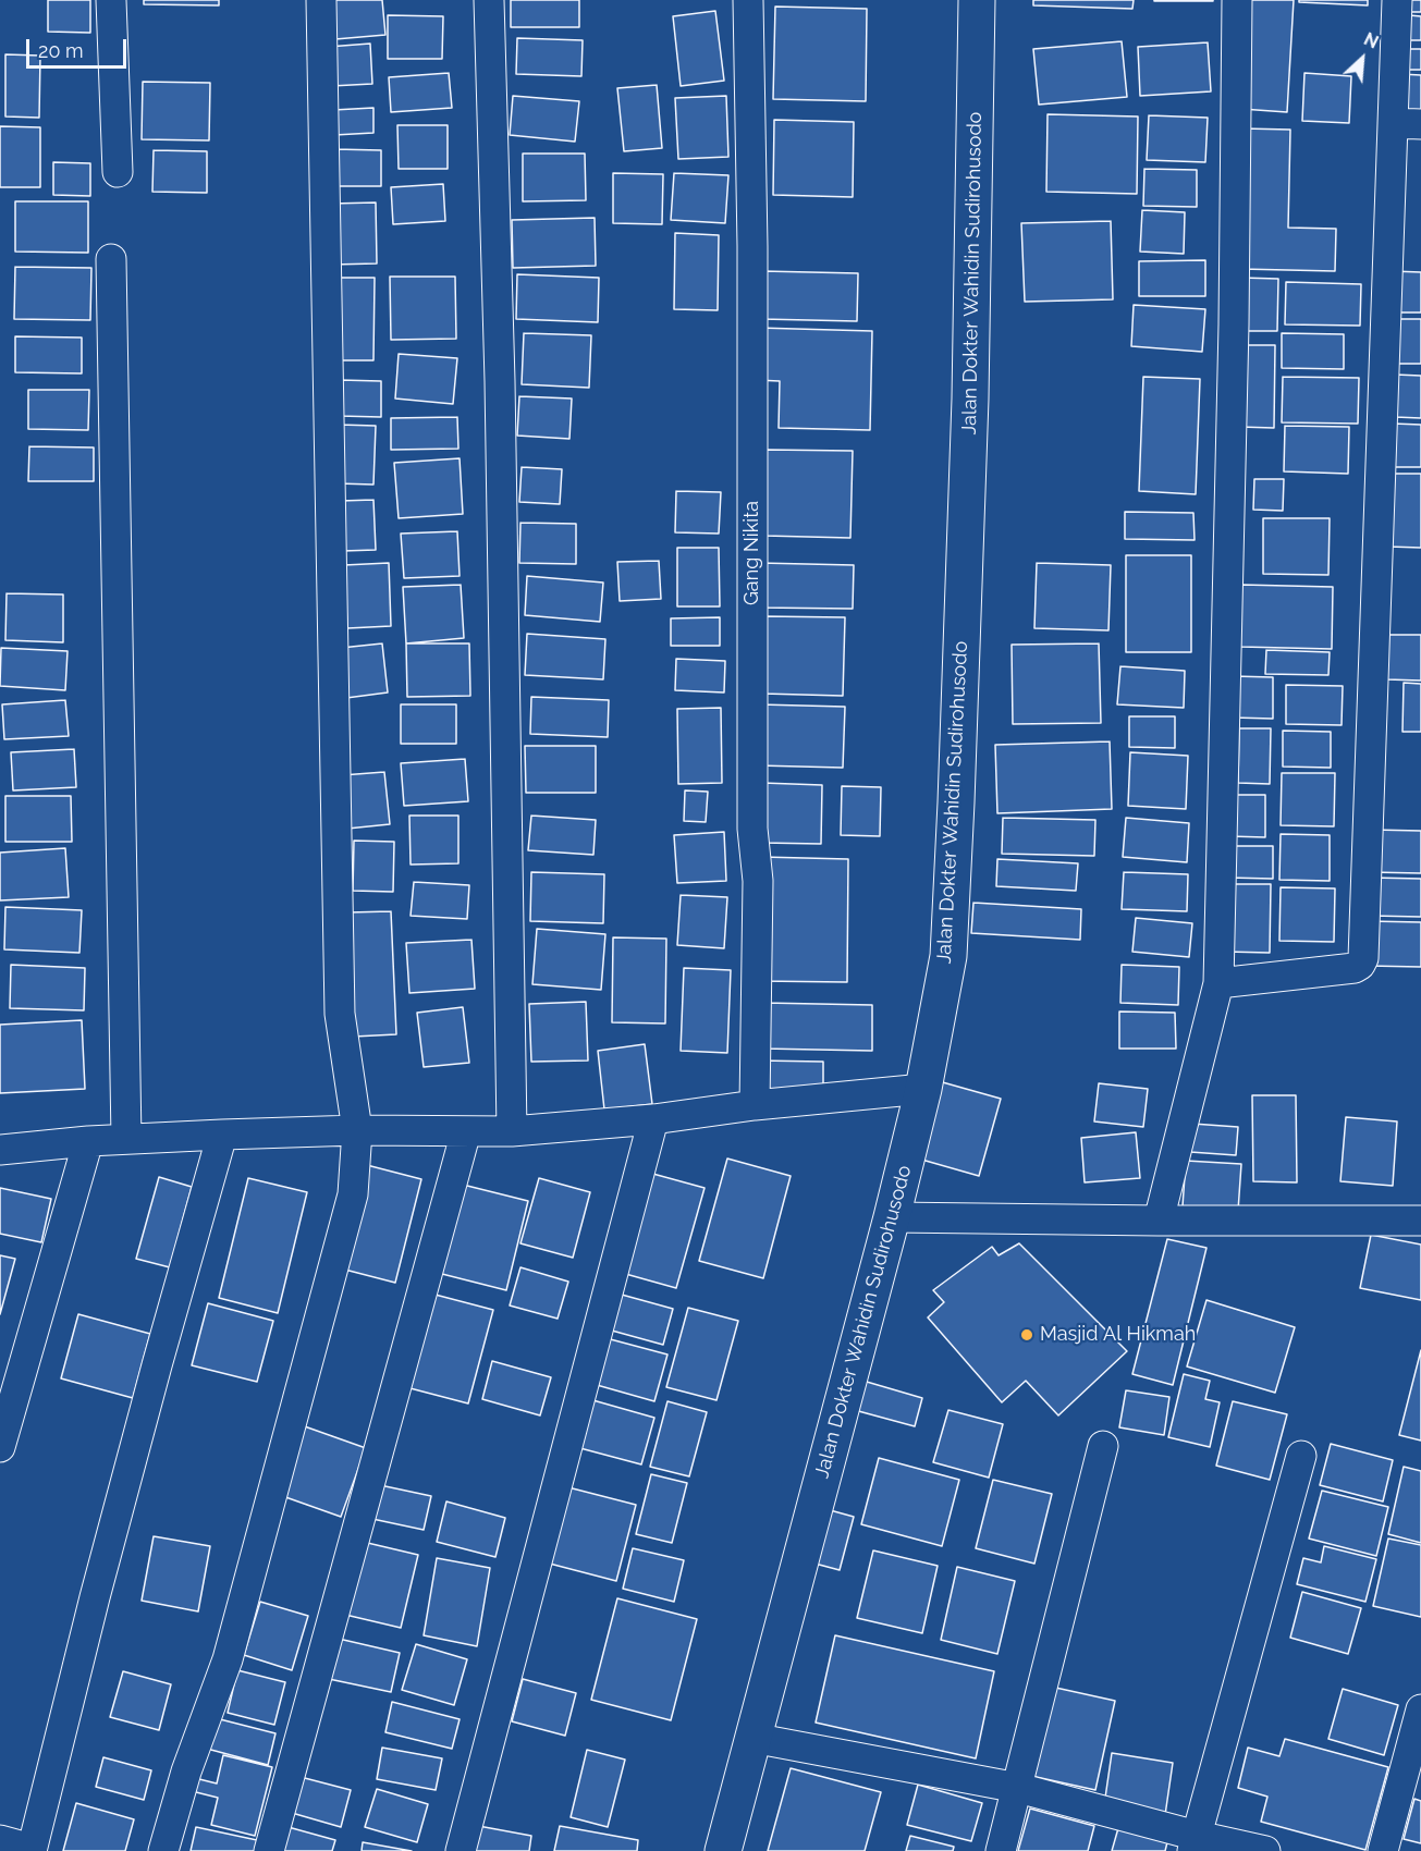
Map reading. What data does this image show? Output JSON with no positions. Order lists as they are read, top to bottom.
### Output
{
  "streets": {
    "street": ["Jalan Dokter Wahidin Sudirohusodo", "Gang Nikita"]
  },
  "places": ["Masjid Al Hikmah"],
  "scale_bar": "20 m",
  "north": "top right"
}
